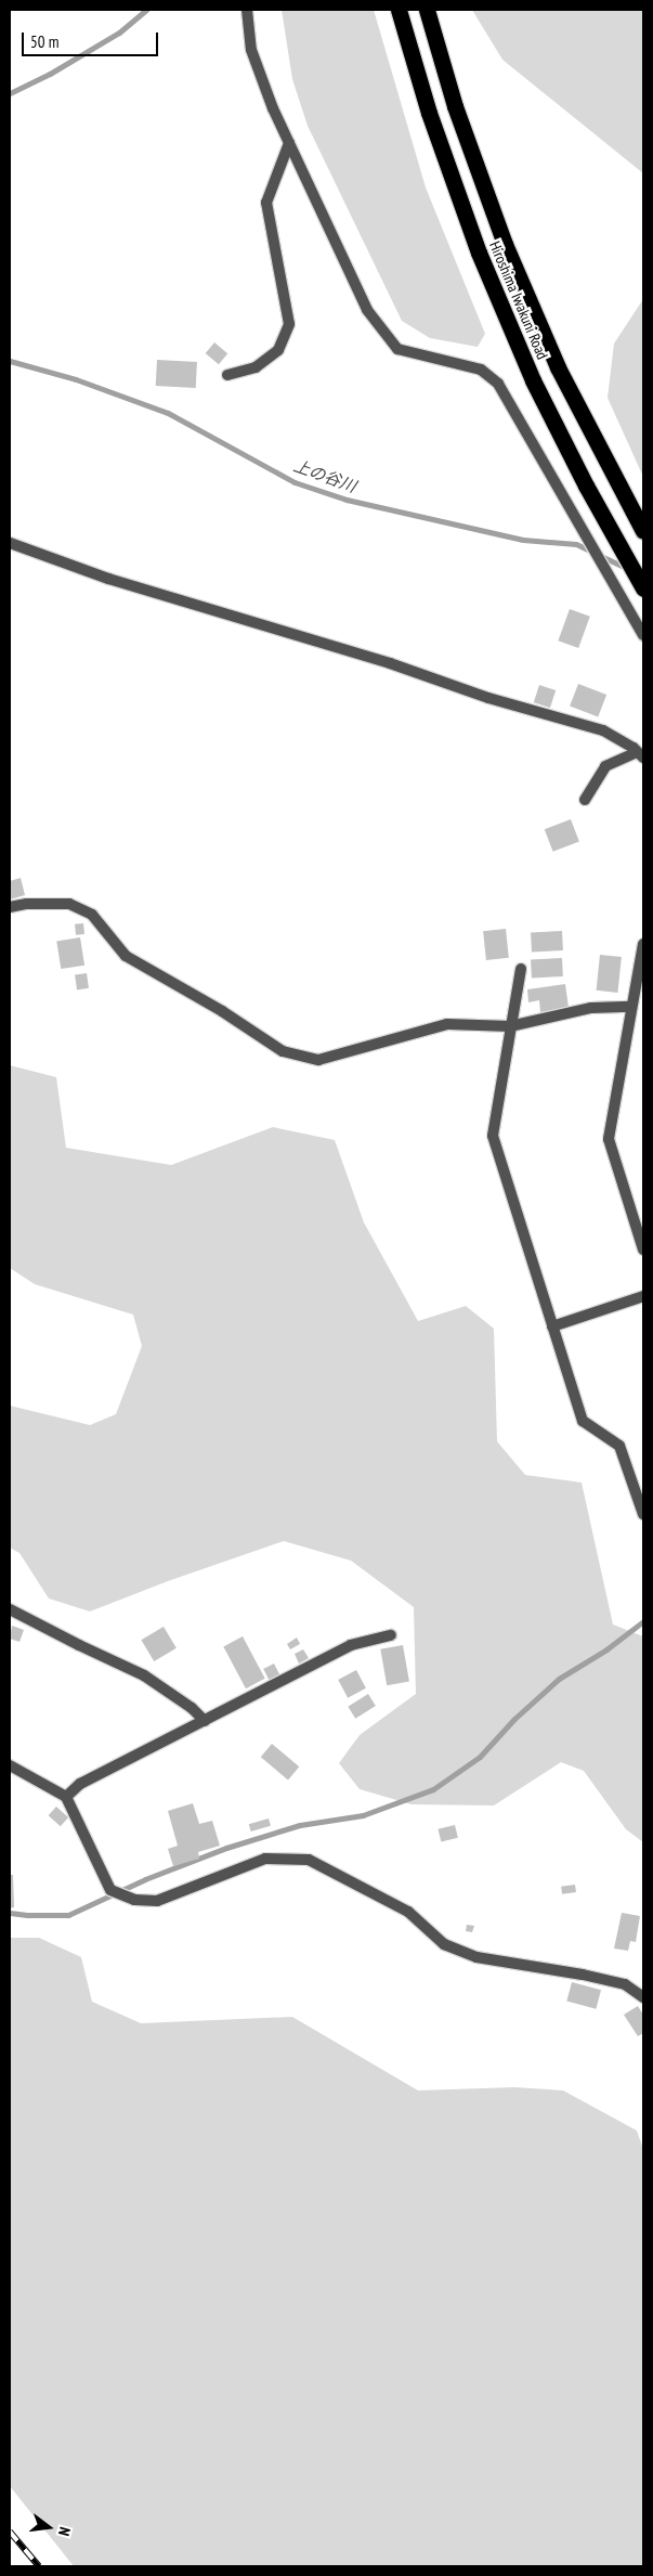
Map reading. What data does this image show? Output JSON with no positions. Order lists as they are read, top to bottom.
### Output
{
  "streets": {
    "highway": ["Hiroshima Iwakuni Road"]
  },
  "water": ["上の谷川"],
  "scale_bar": "50 m",
  "north": "right"
}
